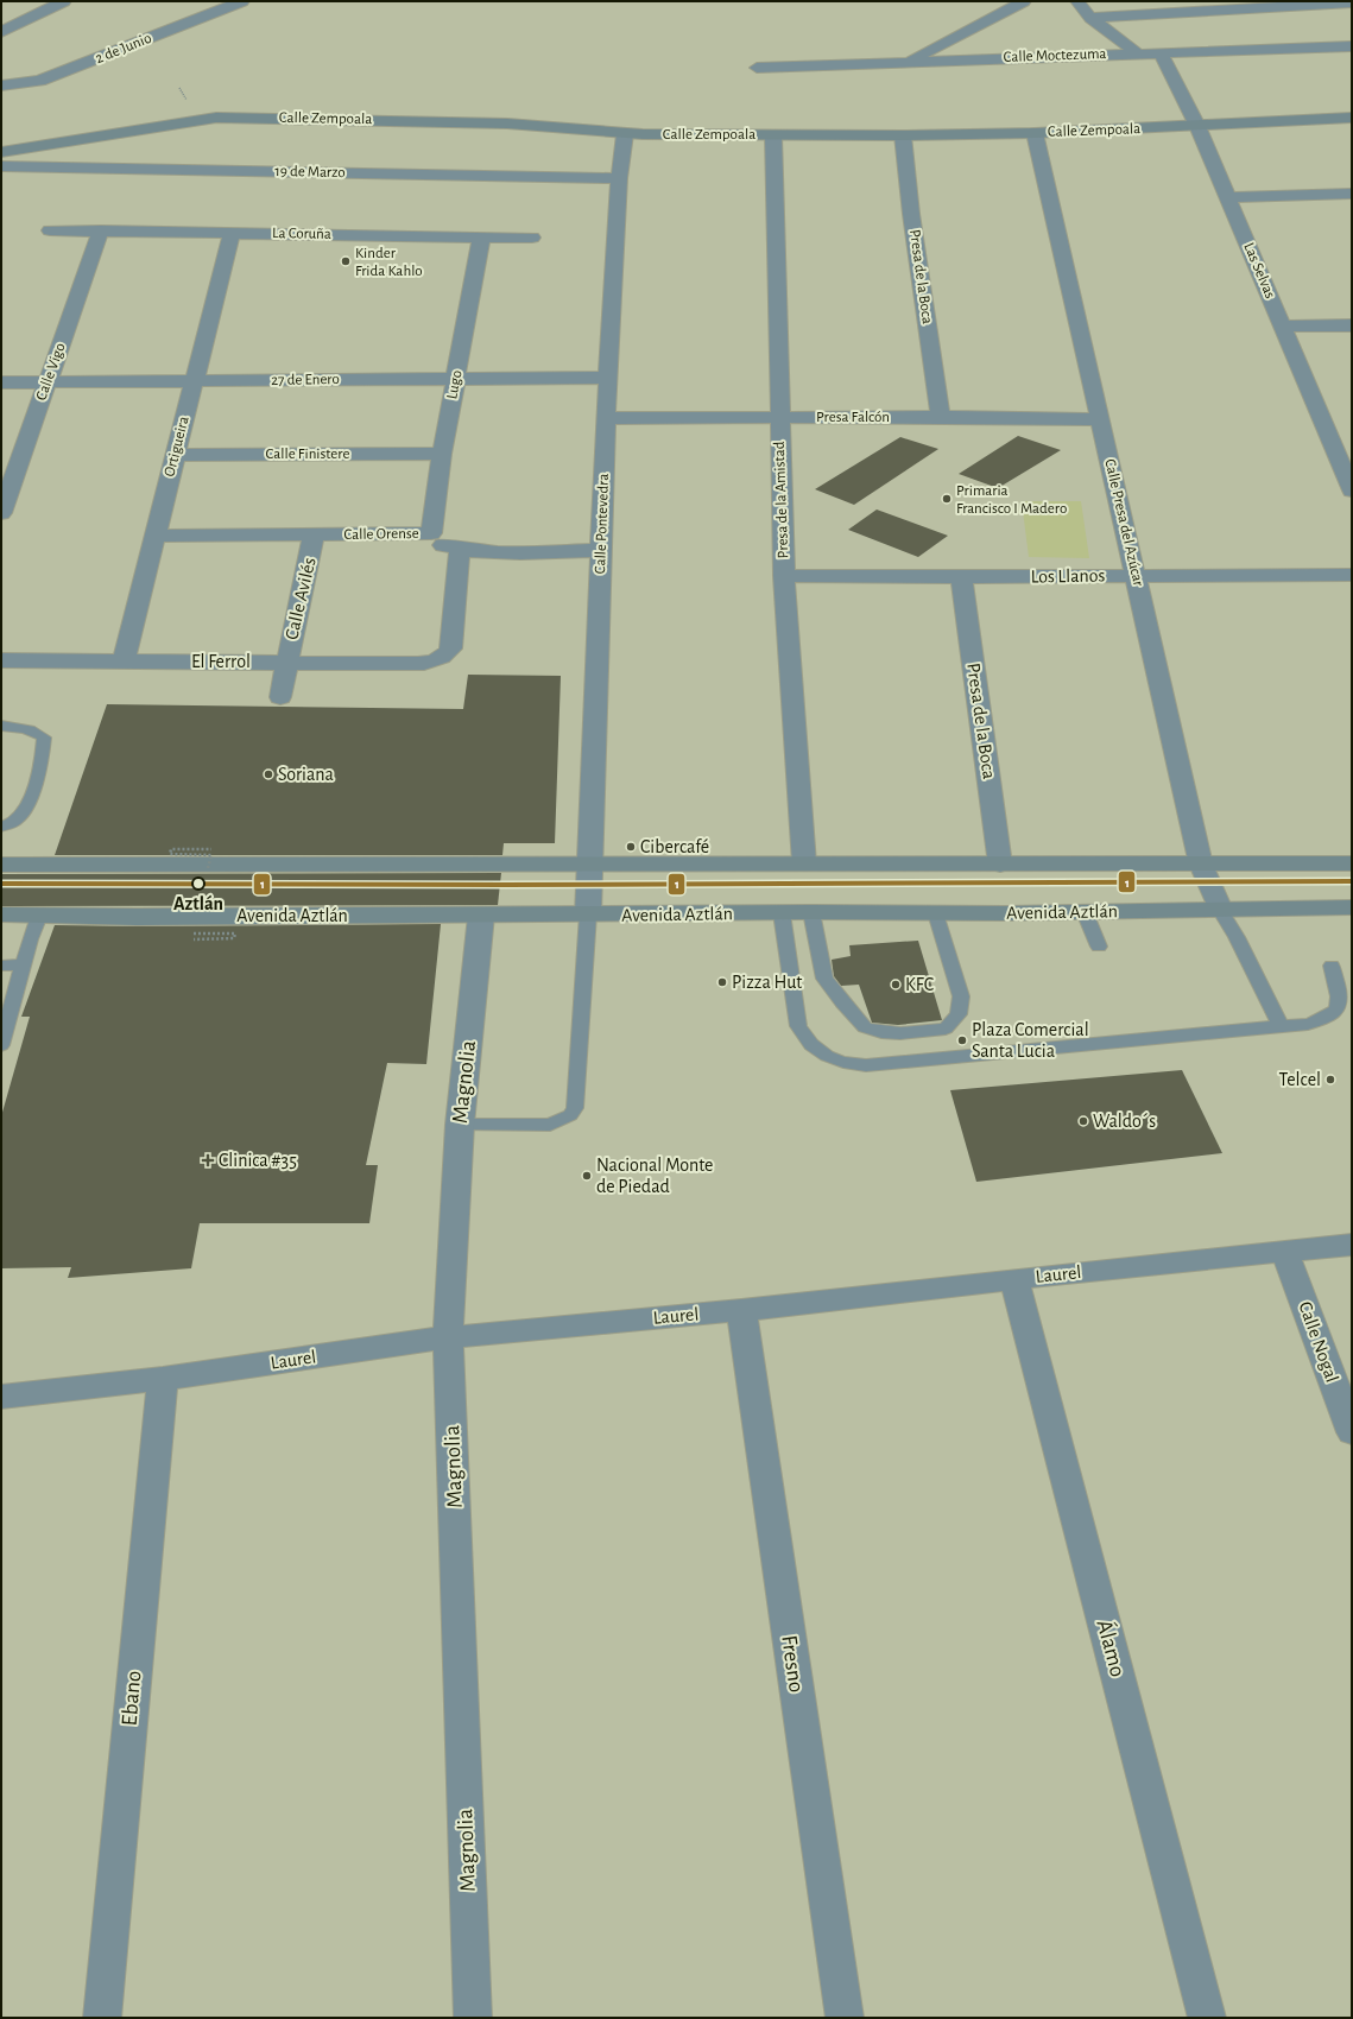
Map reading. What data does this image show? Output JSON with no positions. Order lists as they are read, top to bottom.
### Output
{
  "streets": {
    "main road": ["Calle Zempoala", "Avenida Aztlán"],
    "street": [
      "2 de Junio",
      "Calle Moctezuma",
      "19 de Marzo",
      "La Coruña",
      "Las Selvas",
      "Presa de la Boca",
      "Calle Vigo",
      "27 de Enero",
      "Lugo",
      "Presa Falcón",
      "Ortigueira",
      "Calle Finistere",
      "Presa de la Amistad",
      "Calle Presa del Azúcar",
      "Calle Pontevedra",
      "Calle Orense",
      "Los Llanos",
      "Calle Avilés",
      "El Ferrol",
      "Magnolia",
      "Laurel",
      "Calle Nogal",
      "Álamo",
      "Fresno",
      "Ebano"
    ]
  },
  "crossings": [
    ["Calle Moctezuma", "Las Selvas"],
    ["Calle Zempoala", "Las Selvas"],
    ["Calle Zempoala", "Presa de la Boca"],
    ["Calle Zempoala", "Presa de la Amistad"],
    ["Calle Zempoala", "Calle Presa del Azúcar"],
    ["Calle Zempoala", "Calle Pontevedra"],
    ["19 de Marzo", "Calle Pontevedra"],
    ["La Coruña", "Calle Vigo"],
    ["La Coruña", "Lugo"],
    ["La Coruña", "Ortigueira"],
    ["Presa de la Boca", "Presa Falcón"],
    ["Presa de la Boca", "Los Llanos"],
    ["Calle Vigo", "27 de Enero"],
    ["27 de Enero", "Lugo"],
    ["27 de Enero", "Ortigueira"],
    ["27 de Enero", "Calle Pontevedra"],
    ["Lugo", "Calle Finistere"],
    ["Lugo", "Calle Orense"],
    ["Presa Falcón", "Presa de la Amistad"],
    ["Presa Falcón", "Calle Presa del Azúcar"],
    ["Presa Falcón", "Calle Pontevedra"],
    ["Ortigueira", "Calle Finistere"],
    ["Ortigueira", "Calle Orense"],
    ["Ortigueira", "El Ferrol"],
    ["Presa de la Amistad", "Los Llanos"],
    ["Calle Presa del Azúcar", "Los Llanos"],
    ["Calle Presa del Azúcar", "Avenida Aztlán"],
    ["Calle Pontevedra", "Calle Orense"],
    ["Calle Pontevedra", "Avenida Aztlán"],
    ["Calle Orense", "Calle Avilés"],
    ["Calle Orense", "El Ferrol"],
    ["Calle Avilés", "El Ferrol"],
    ["Avenida Aztlán", "Magnolia"],
    ["Magnolia", "Laurel"],
    ["Laurel", "Calle Nogal"],
    ["Laurel", "Álamo"],
    ["Laurel", "Fresno"],
    ["Laurel", "Ebano"]
  ],
  "places": {
    "other": [
      "Kinder Frida Kahlo",
      "Primaria Francisco I Madero",
      "Soriana",
      "Cibercafé",
      "Aztlán",
      "Pizza Hut",
      "KFC",
      "Plaza Comercial Santa Lucia",
      "Telcel",
      "Waldo´s",
      "Nacional Monte de Piedad"
    ],
    "health": ["Clinica #35"]
  },
  "lines": ["transit line 1"]
}
